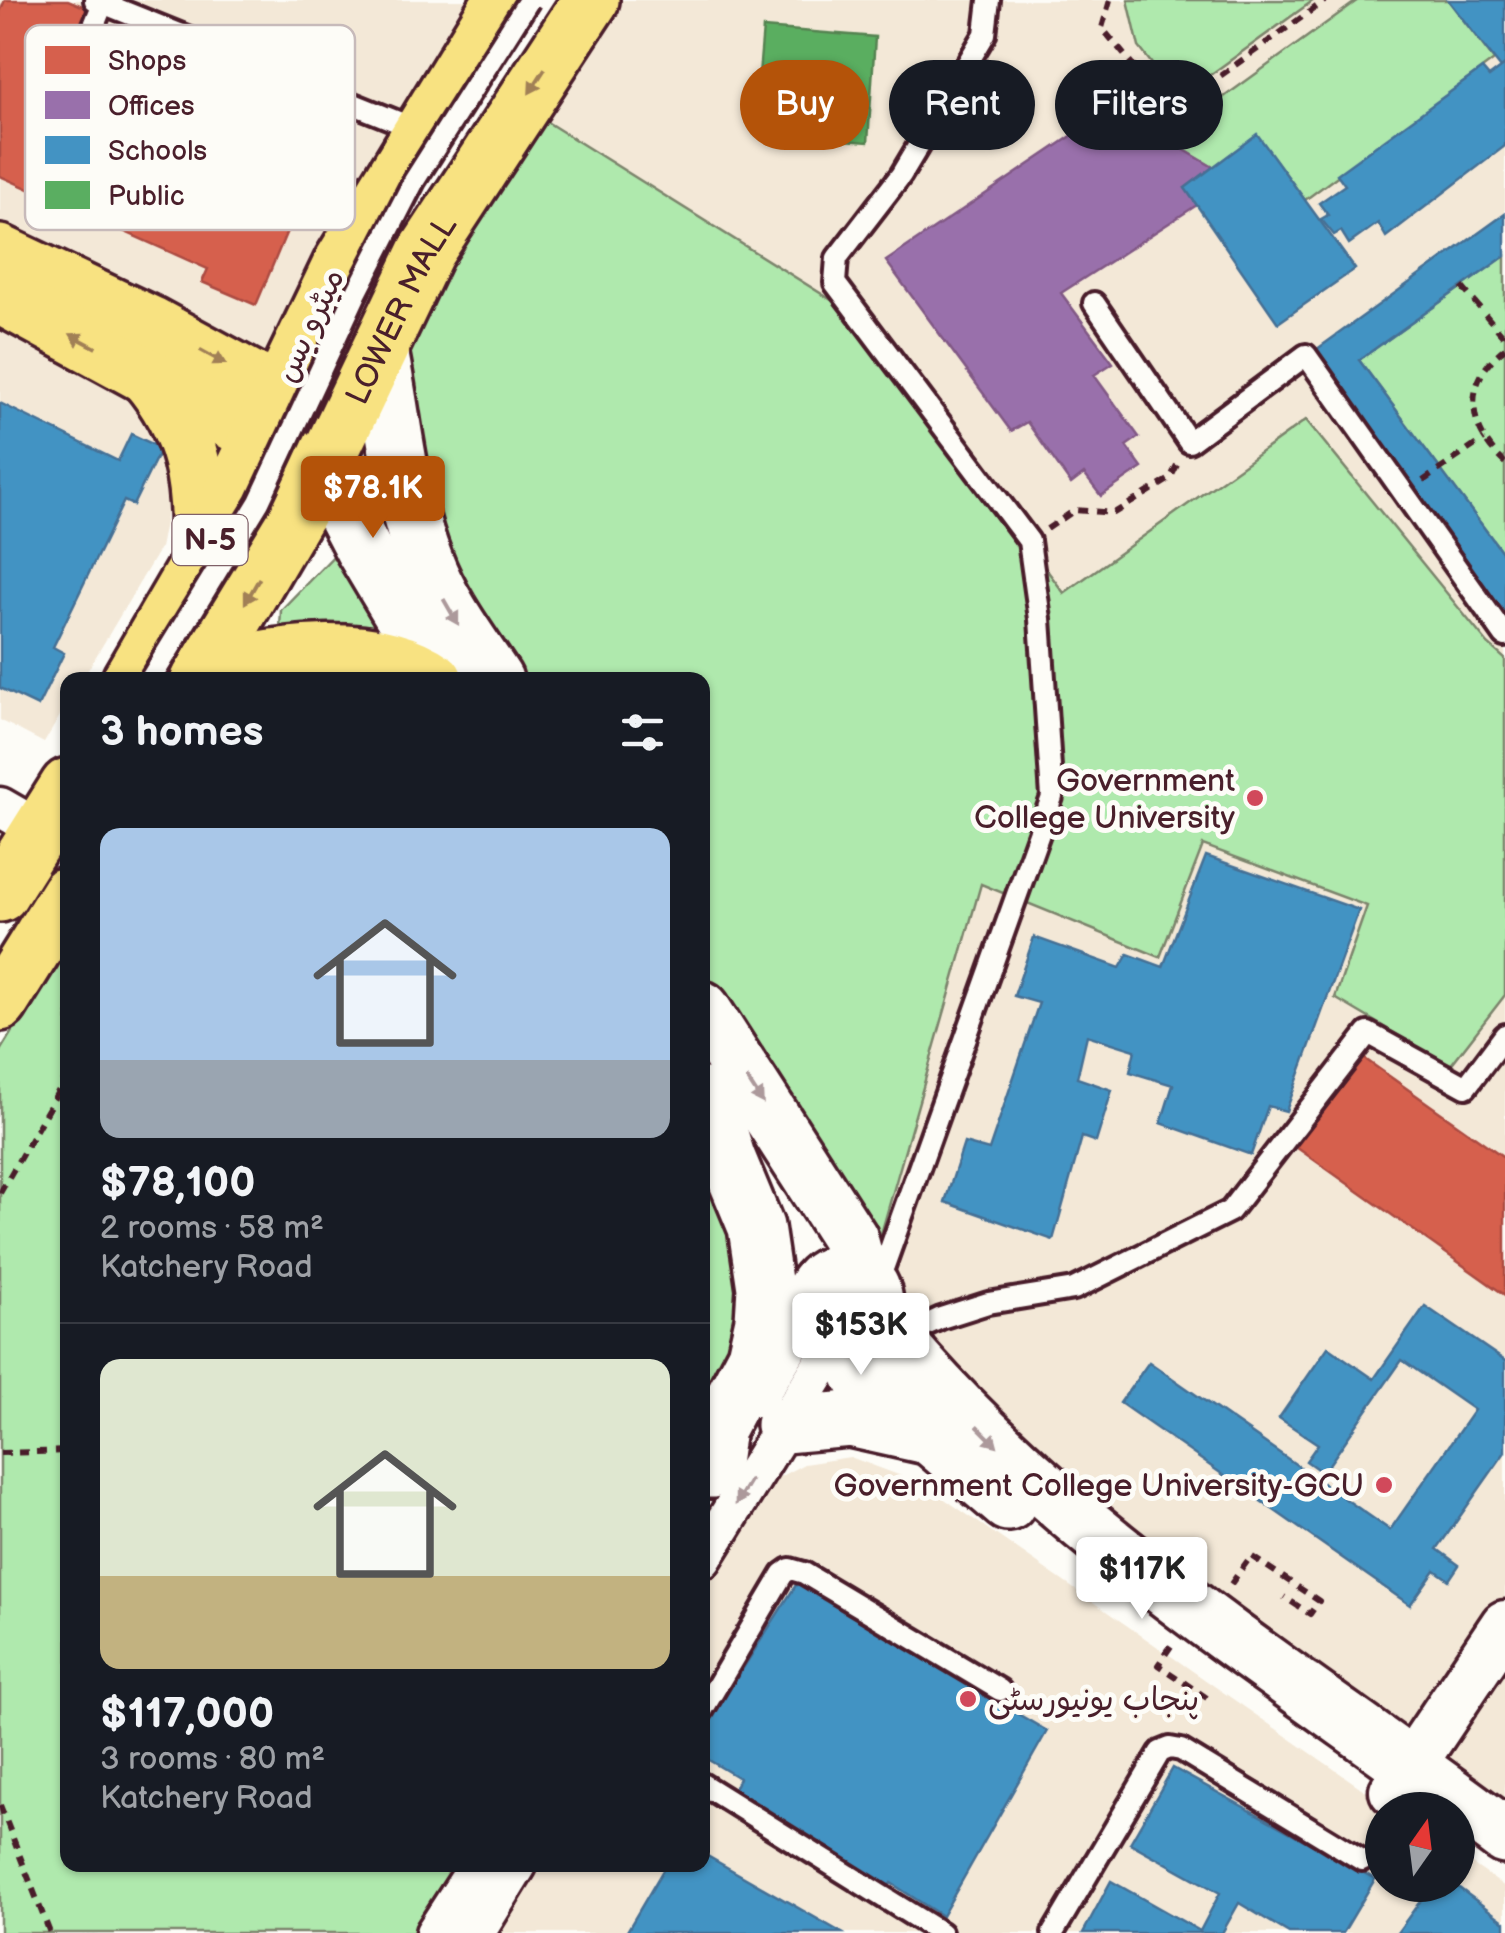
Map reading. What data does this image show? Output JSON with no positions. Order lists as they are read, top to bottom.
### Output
{
  "streets": {
    "main road": ["LOWER MALL", "N-5"],
    "lane": ["میٹرو بس"]
  },
  "places": ["Government College University", "Government College University-GCU", "پنجاب یونیورسٹی"],
  "legend": [
    "Shops",
    "Offices",
    "Schools",
    "Public"
  ],
  "north": "top",
  "page": {
    "chip": ["Buy", "Rent", "Filters"],
    "price": ["$78.1K", "$153K", "$117K"],
    "heading": "3 homes",
    "list": [
      {
        "name": "$78,100",
        "note": "2 rooms · 58 m² · Katchery Road"
      },
      {
        "name": "$117,000",
        "note": "3 rooms · 80 m² · Katchery Road"
      }
    ]
  }
}
